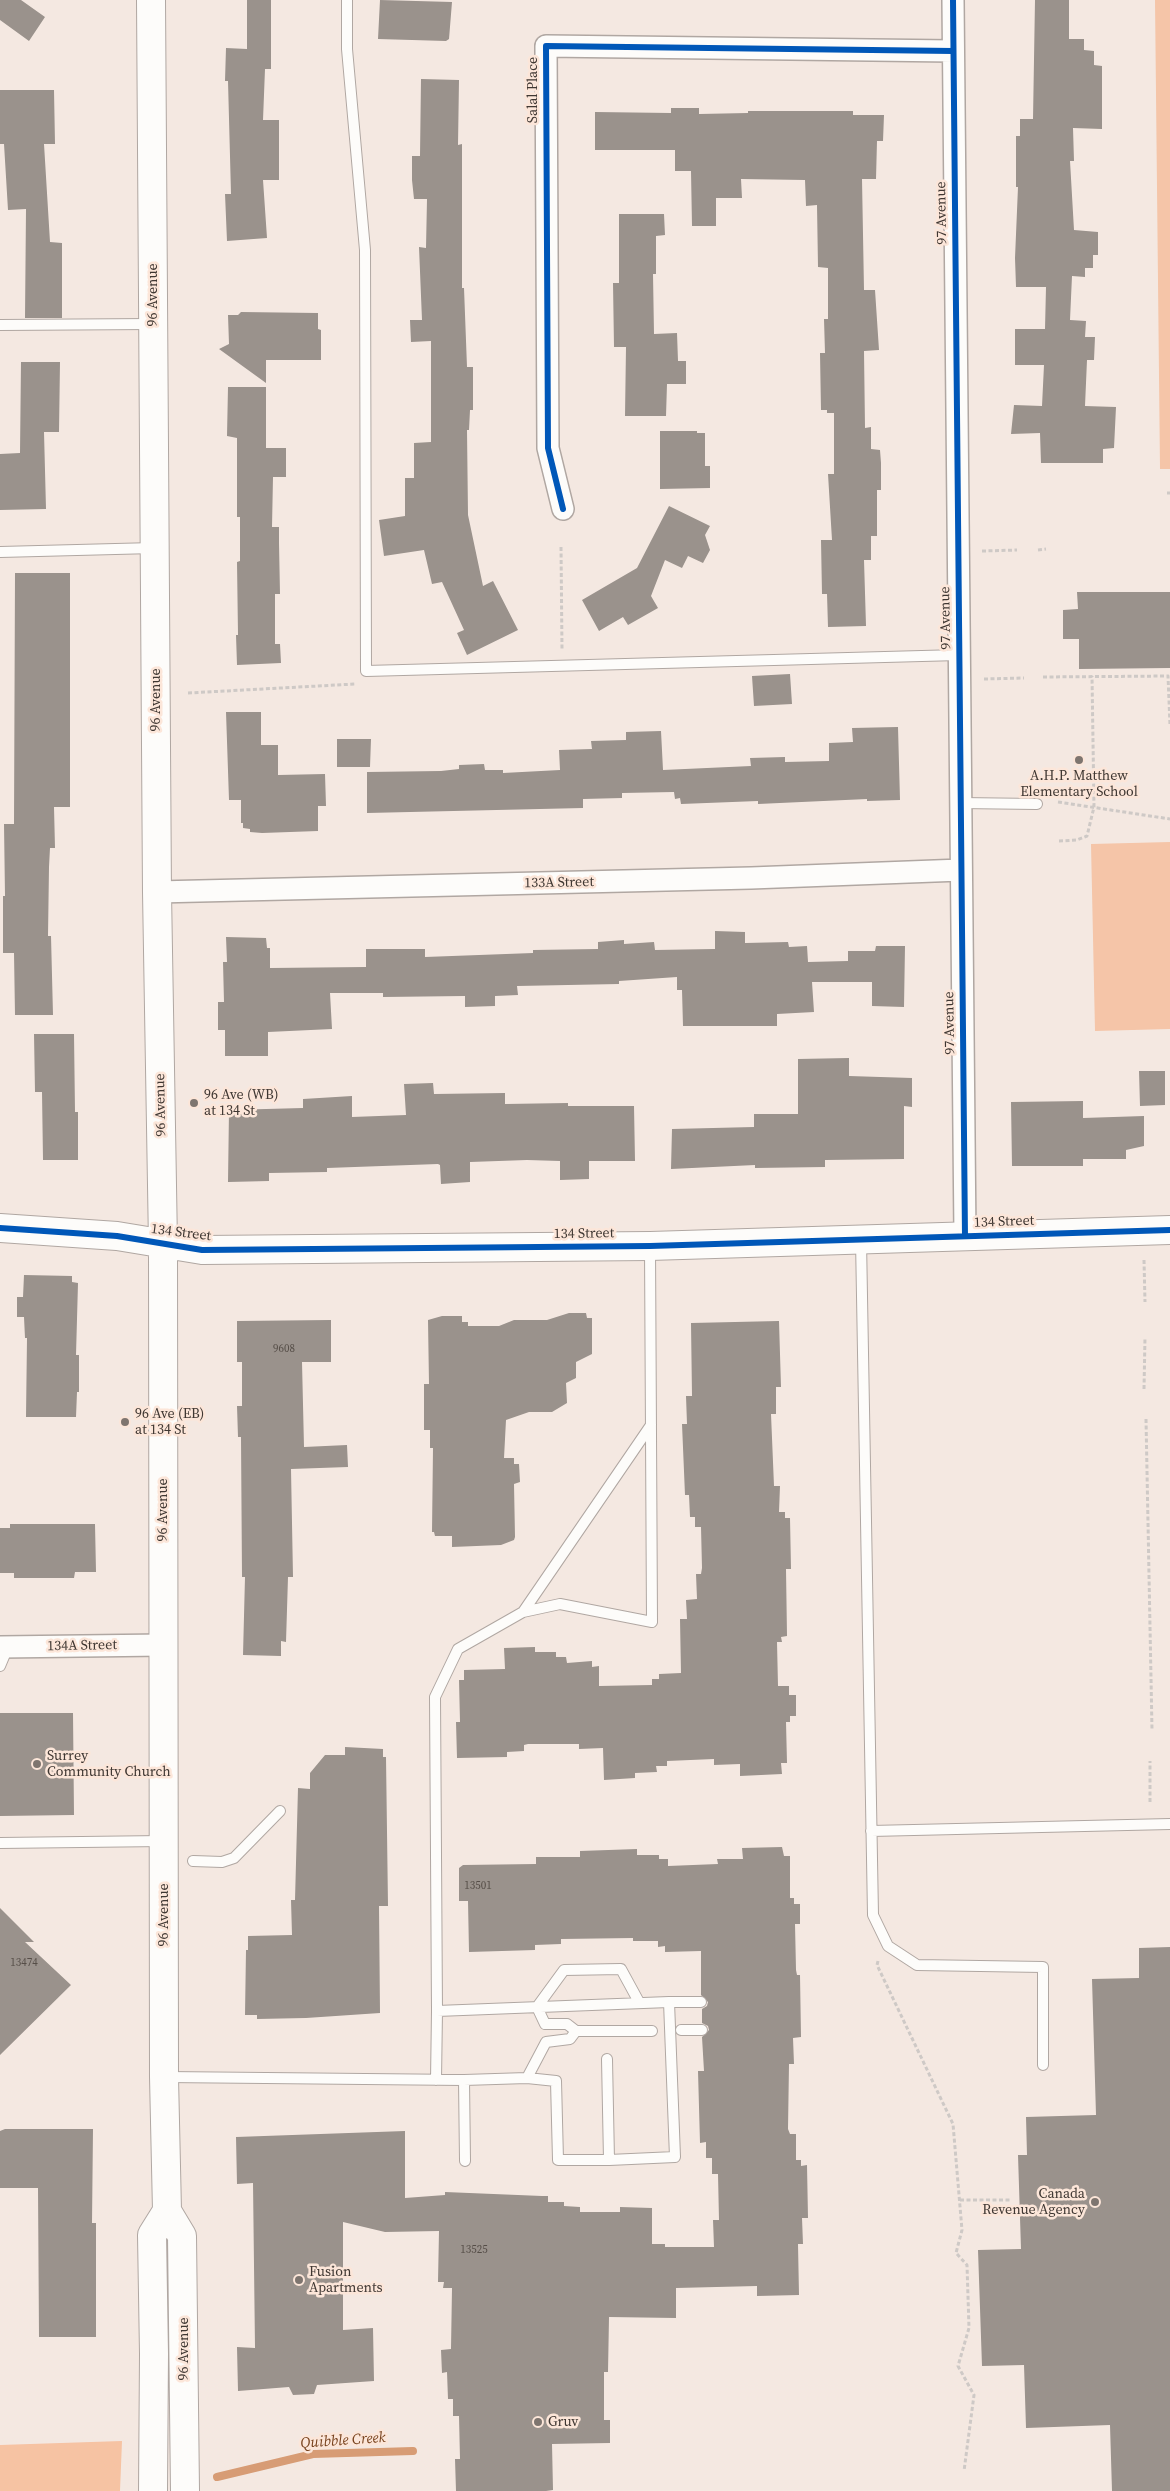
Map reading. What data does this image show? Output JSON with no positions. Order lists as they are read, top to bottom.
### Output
{
  "streets": {
    "main road": ["96 Avenue", "134 Street"],
    "street": [
      "Salal Place",
      "97 Avenue",
      "133A Street",
      "134A Street"
    ]
  },
  "crossings": [
    ["Salal Place", "97 Avenue"],
    ["97 Avenue", "133A Street"],
    ["97 Avenue", "134 Street"],
    ["96 Avenue", "133A Street"],
    ["96 Avenue", "134 Street"],
    ["96 Avenue", "134A Street"]
  ],
  "water": ["Quibble Creek"],
  "places": [
    "A.H.P. Matthew Elementary School",
    "96 Ave (WB) at 134 St",
    "96 Ave (EB) at 134 St",
    "Surrey Community Church",
    "Canada Revenue Agency",
    "Fusion Apartments",
    "Gruv"
  ],
  "house_numbers": [
    "9608",
    "13501",
    "13474",
    "13525"
  ]
}
